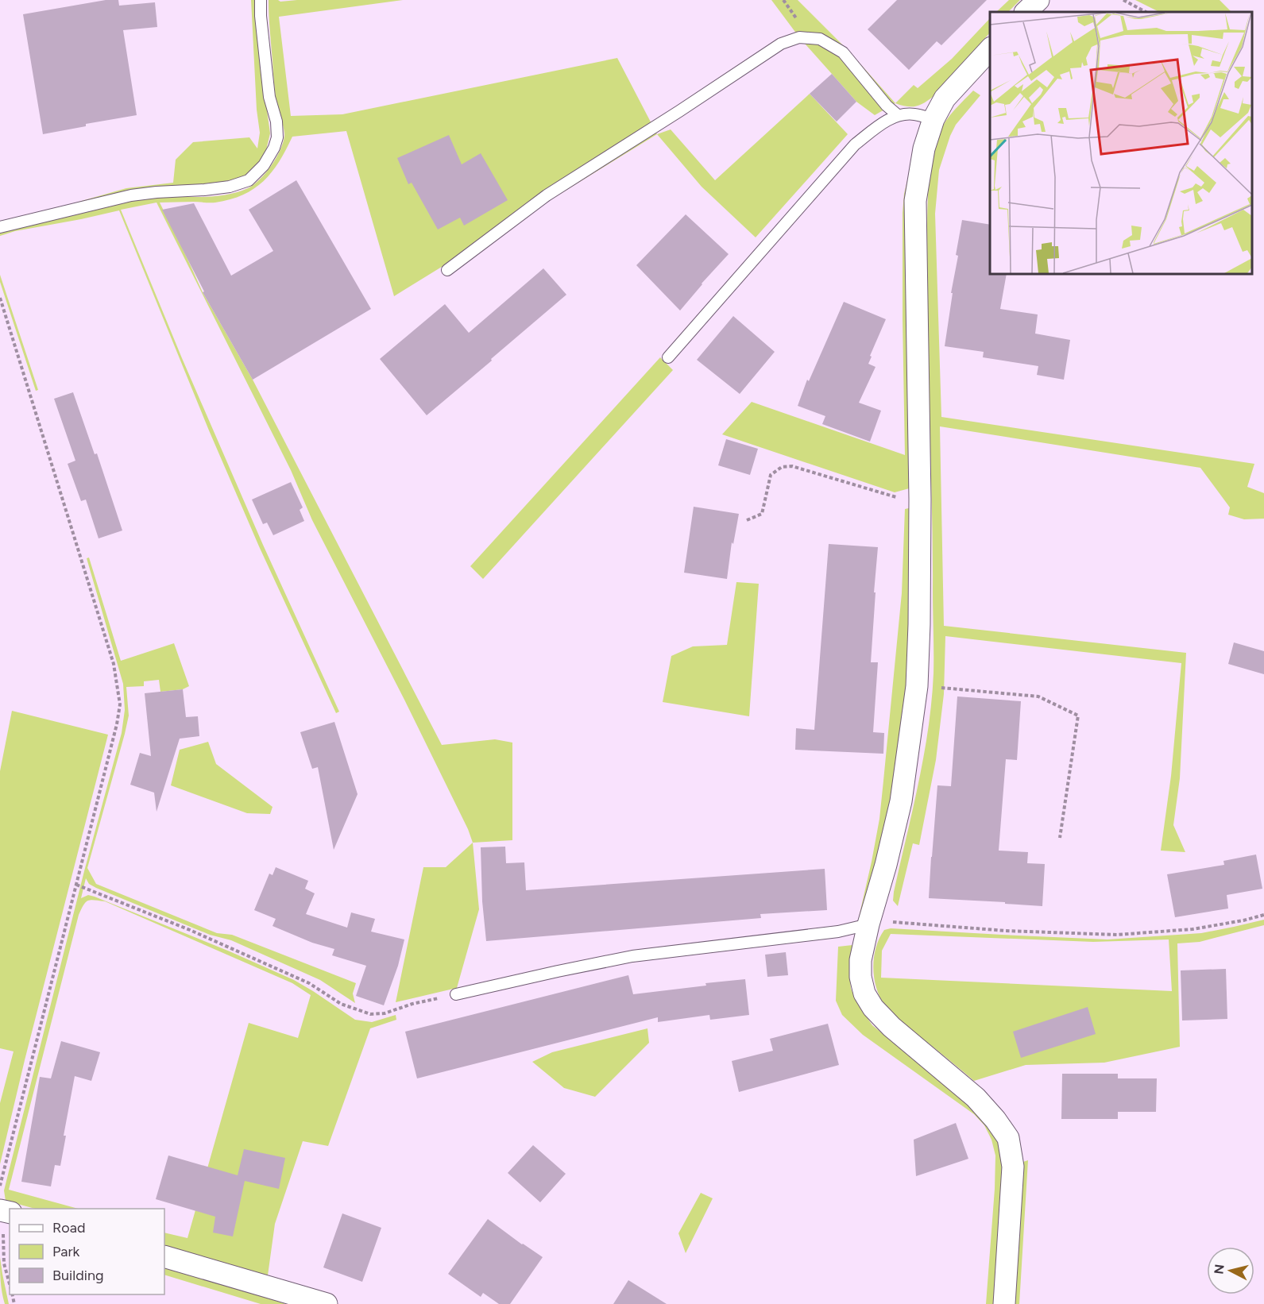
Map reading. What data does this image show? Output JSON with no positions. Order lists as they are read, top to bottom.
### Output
{
  "legend": ["Road", "Park", "Building"],
  "north": "left"
}
